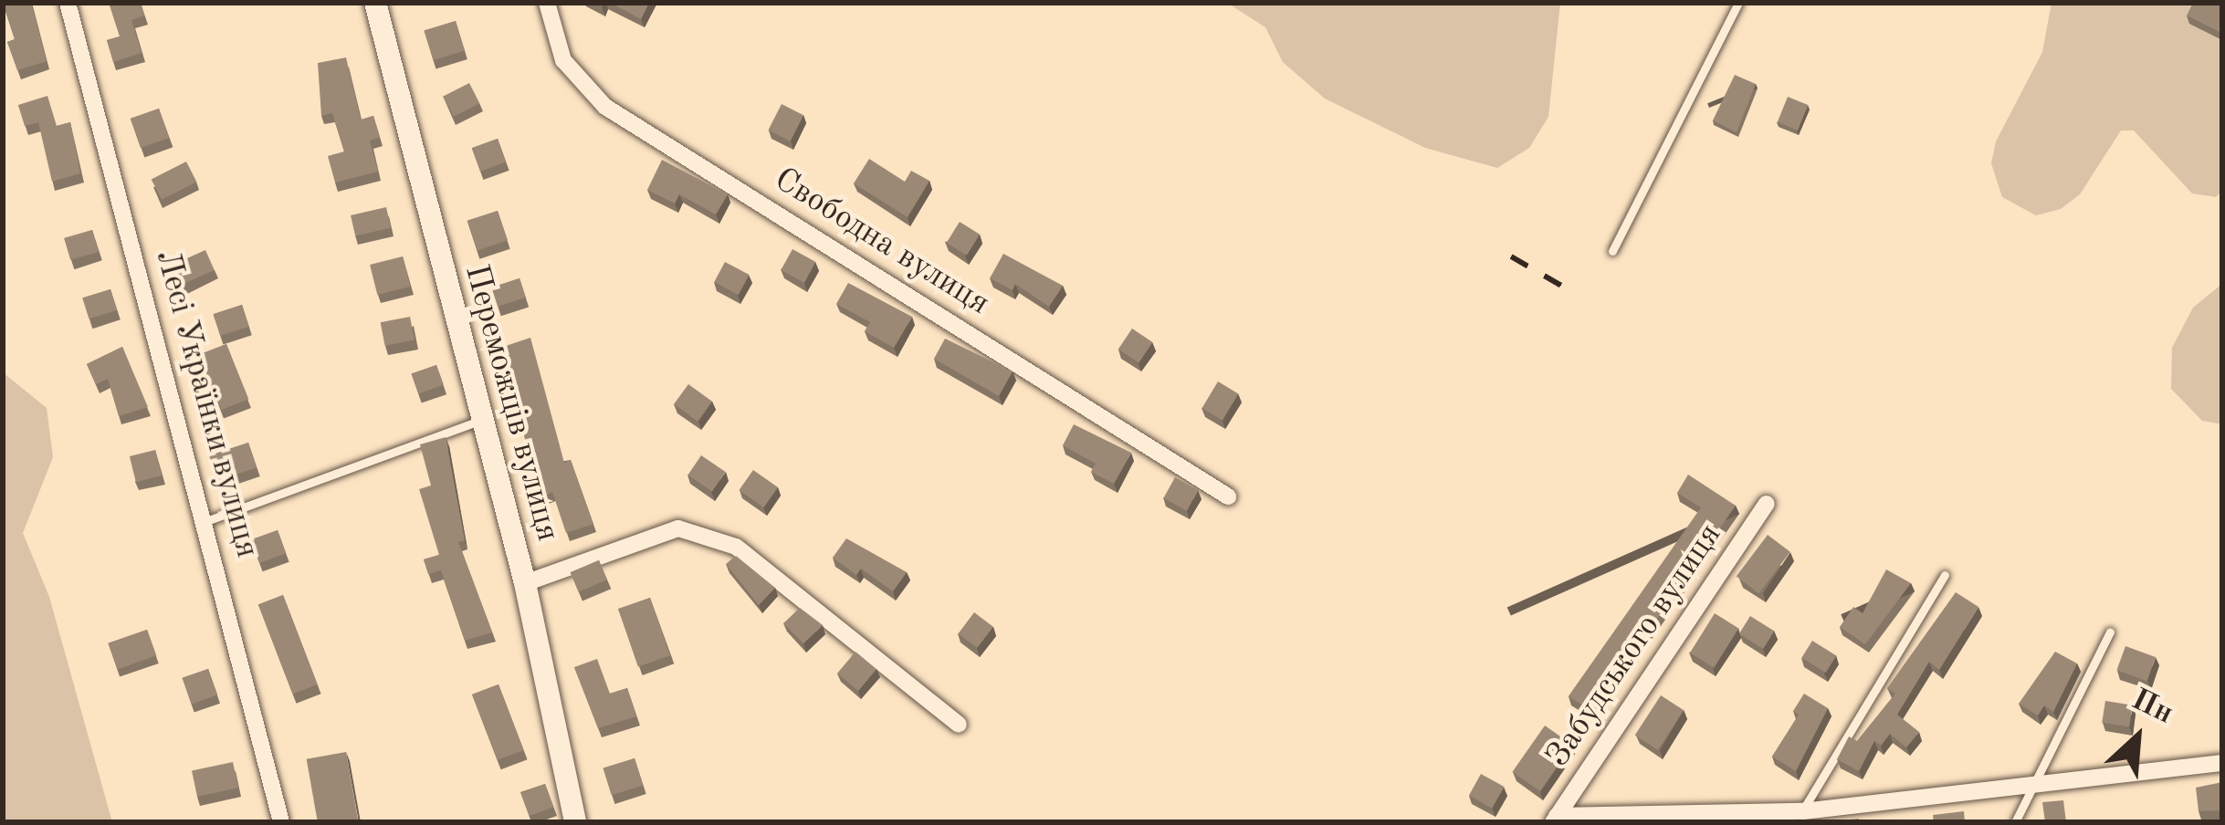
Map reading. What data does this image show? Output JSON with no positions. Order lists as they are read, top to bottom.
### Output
{
  "streets": {
    "main road": ["Переможців вулиця"],
    "street": ["Свободна вулиця", "Лесі Українки вулиця", "Забудського вулиця"]
  },
  "north": "top right"
}
